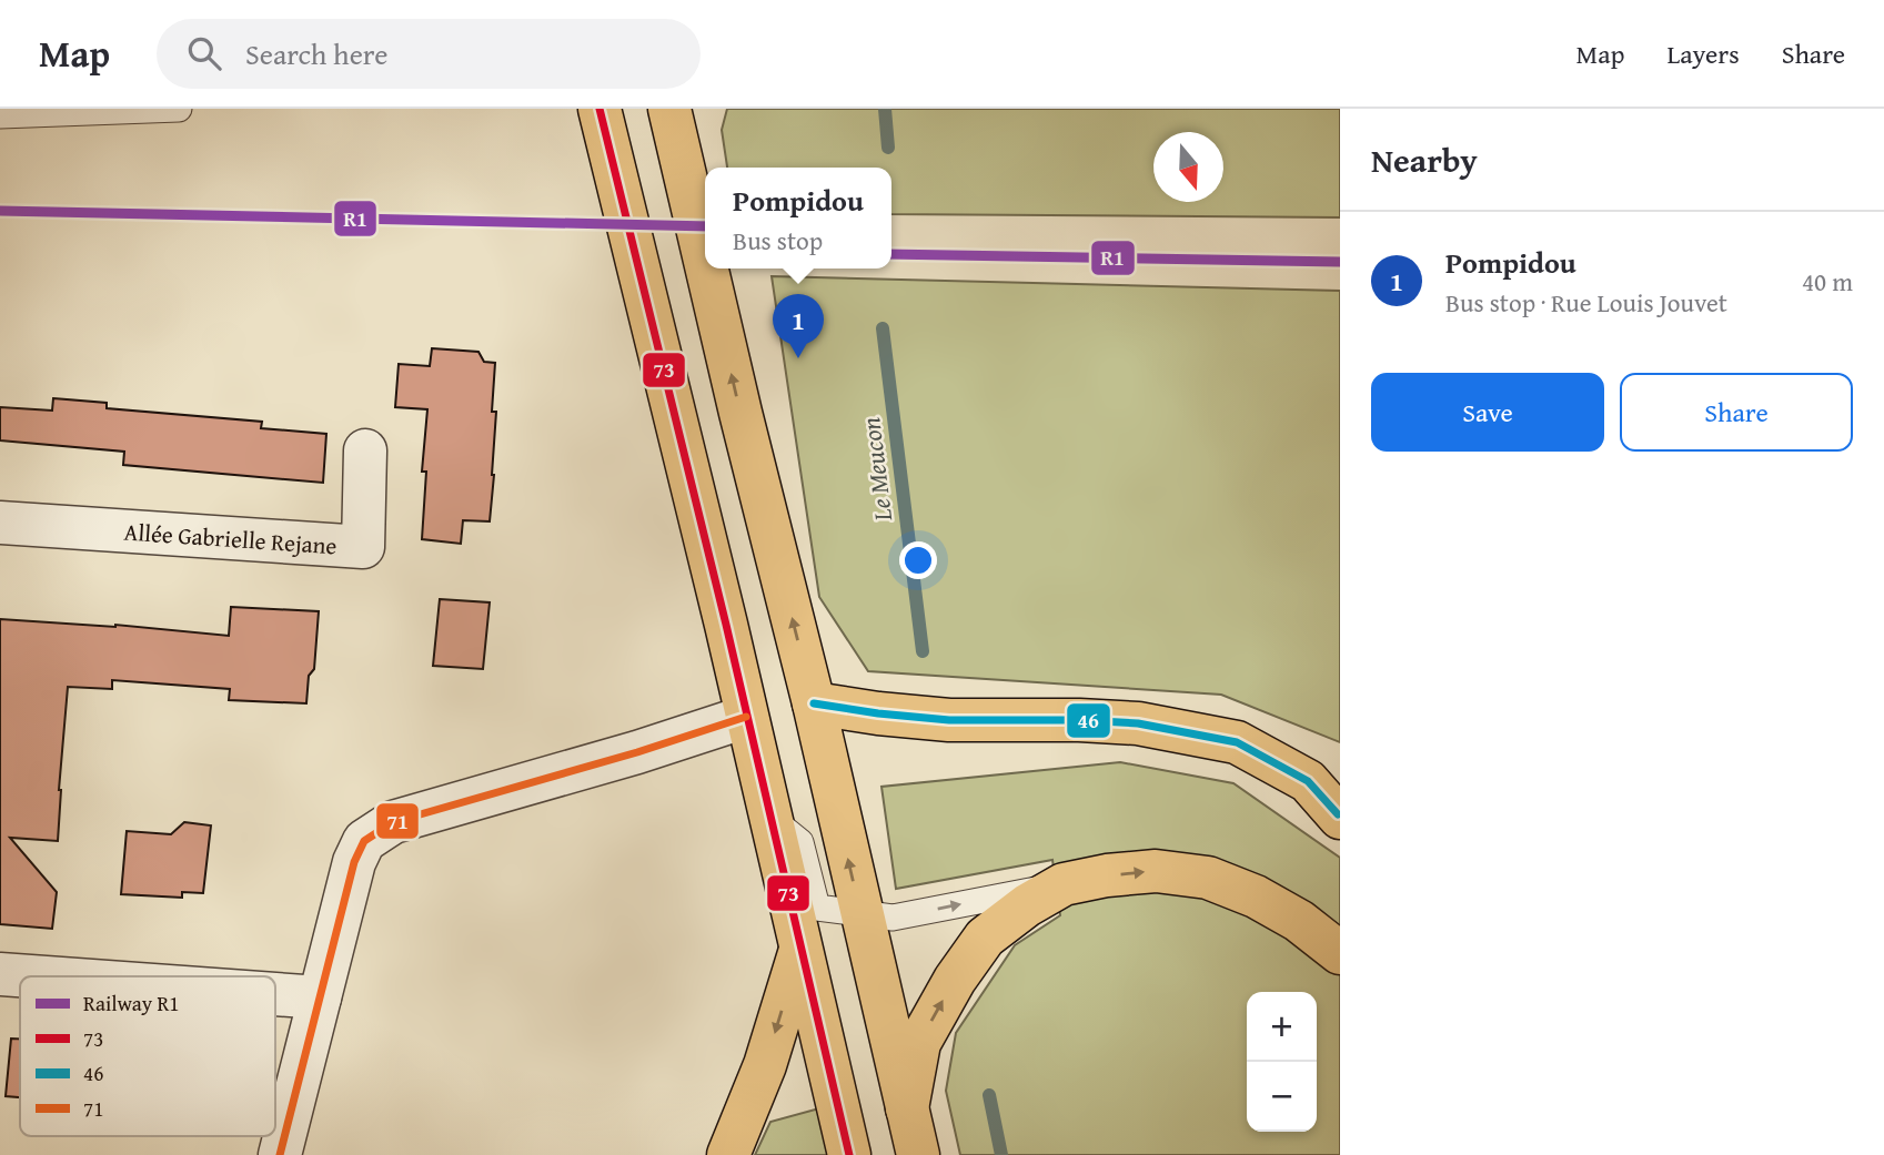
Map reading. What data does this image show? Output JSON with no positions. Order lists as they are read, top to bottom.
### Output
{
  "streets": {
    "street": ["Allée Gabrielle Rejane"]
  },
  "water": ["Le Meucon"],
  "lines": [
    "transit line 73",
    "rail line R1",
    "transit line 46",
    "transit line 71"
  ],
  "legend": [
    "Railway R1",
    "73",
    "46",
    "71"
  ],
  "north": "bottom",
  "page": {
    "header": "Map",
    "search": "Search here",
    "nav": ["Map", "Layers", "Share"],
    "heading": "Nearby",
    "popup": ["Pompidou", "Bus stop"],
    "list": [
      {
        "mark": "1",
        "name": "Pompidou",
        "note": "Bus stop · Rue Louis Jouvet",
        "value": "40 m"
      }
    ],
    "pins": "1",
    "buttons": ["Save", "Share"],
    "map_buttons": ["+", "−"]
  }
}
